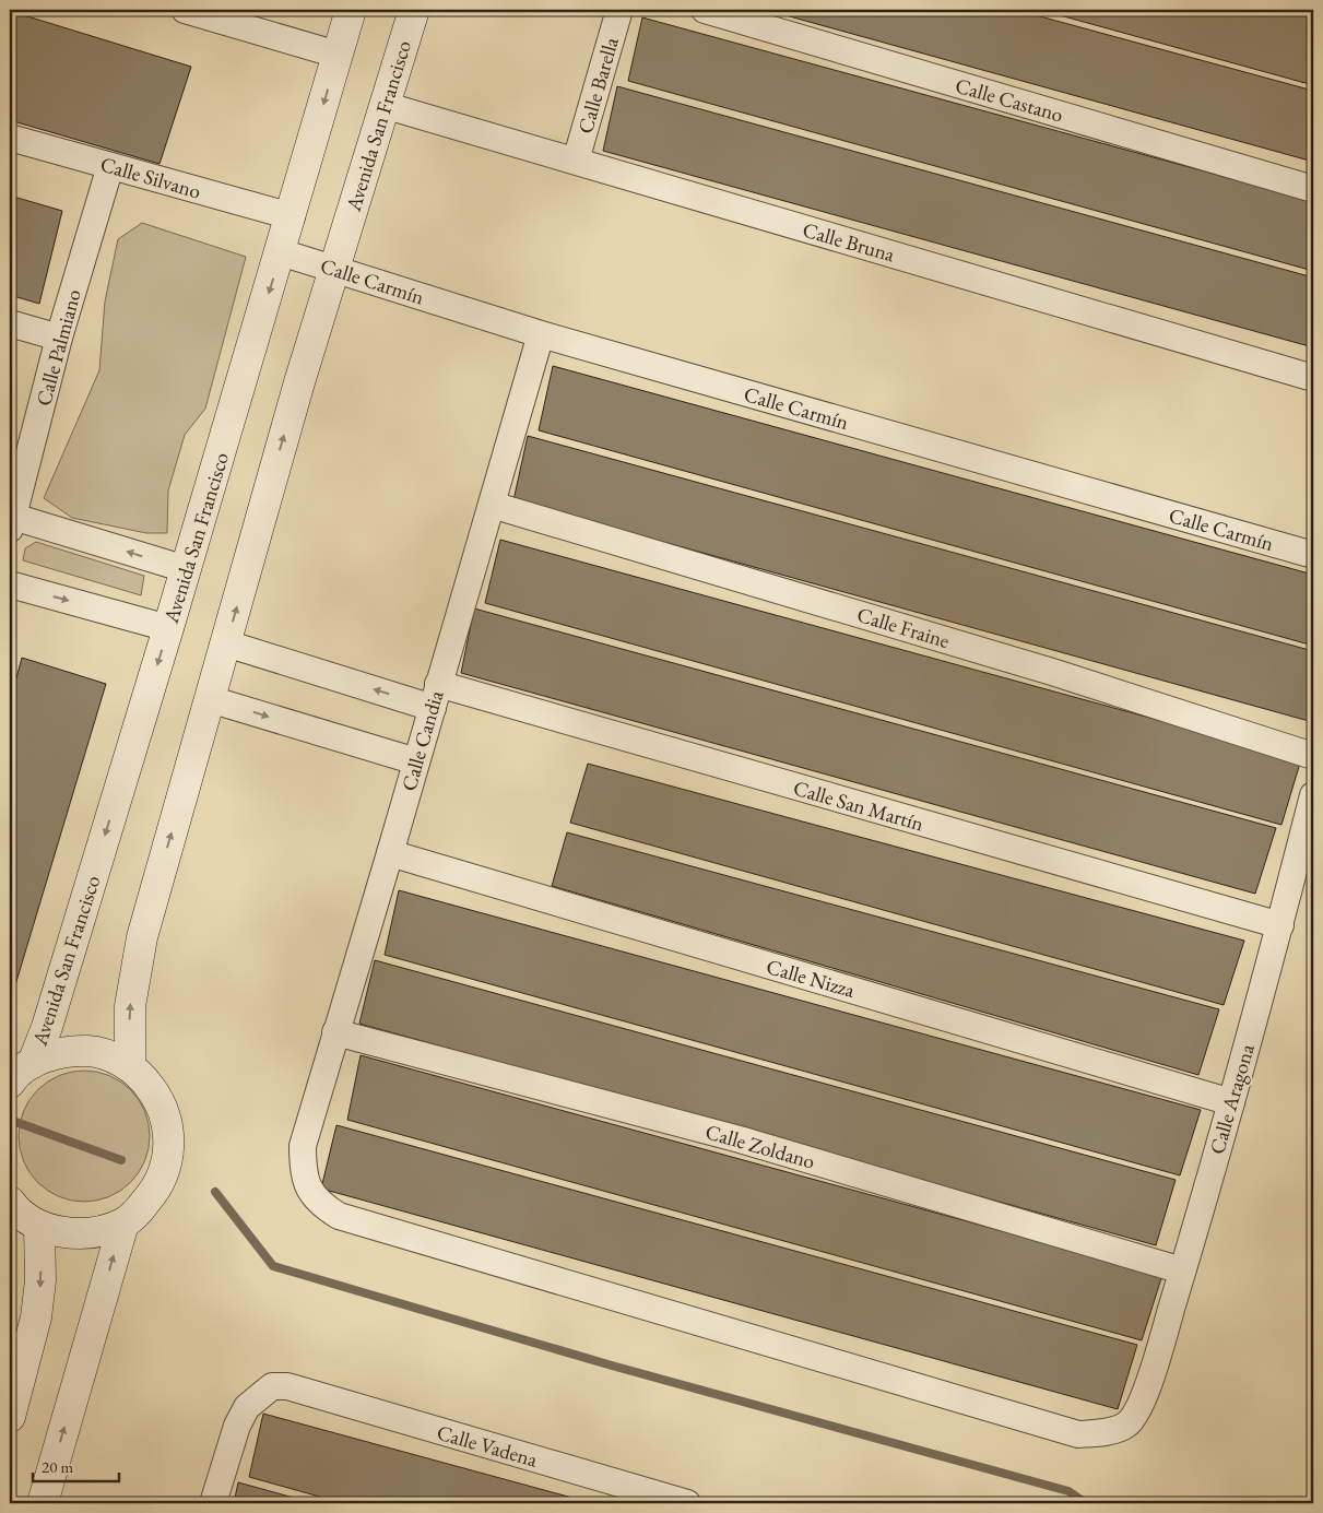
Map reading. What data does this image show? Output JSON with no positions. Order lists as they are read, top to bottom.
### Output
{
  "streets": {
    "street": [
      "Calle Barella",
      "Calle Castano",
      "Avenida San Francisco",
      "Calle Silvano",
      "Calle Bruna",
      "Calle Carmín",
      "Calle Palmiano",
      "Calle Fraine",
      "Calle Candia",
      "Calle San Martín",
      "Calle Nizza",
      "Calle Aragona",
      "Calle Zoldano",
      "Calle Vadena"
    ]
  },
  "crossings": [
    ["Calle Barella", "Calle Bruna"],
    ["Avenida San Francisco", "Calle Silvano"],
    ["Avenida San Francisco", "Calle Bruna"],
    ["Avenida San Francisco", "Calle Carmín"],
    ["Avenida San Francisco", "Calle San Martín"],
    ["Calle Silvano", "Calle Palmiano"],
    ["Calle Carmín", "Calle Candia"],
    ["Calle Fraine", "Calle Candia"],
    ["Calle Candia", "Calle San Martín"],
    ["Calle Candia", "Calle Nizza"],
    ["Calle Candia", "Calle Aragona"],
    ["Calle Candia", "Calle Zoldano"],
    ["Calle San Martín", "Calle Aragona"],
    ["Calle Nizza", "Calle Aragona"],
    ["Calle Aragona", "Calle Zoldano"]
  ],
  "scale_bar": "20 m"
}
